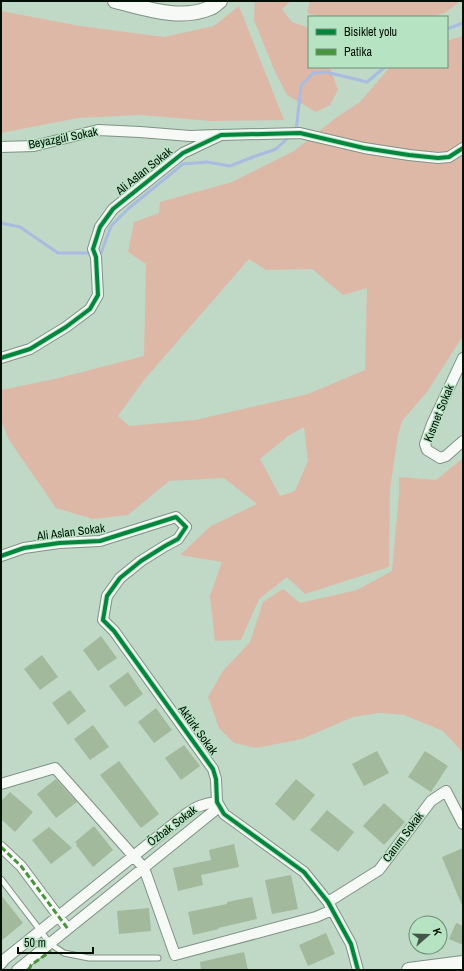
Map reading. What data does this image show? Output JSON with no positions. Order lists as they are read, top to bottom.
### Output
{
  "streets": {
    "street": [
      "Beyazgül Sokak",
      "Ali Aslan Sokak",
      "Kısmet Sokak",
      "Aktürk Sokak",
      "Özbak Sokak",
      "Canım Sokak"
    ]
  },
  "crossings": [
    ["Beyazgül Sokak", "Ali Aslan Sokak"],
    ["Ali Aslan Sokak", "Aktürk Sokak"],
    ["Aktürk Sokak", "Özbak Sokak"]
  ],
  "legend": ["Bisiklet yolu", "Patika"],
  "scale_bar": "50 m",
  "north": "right"
}
